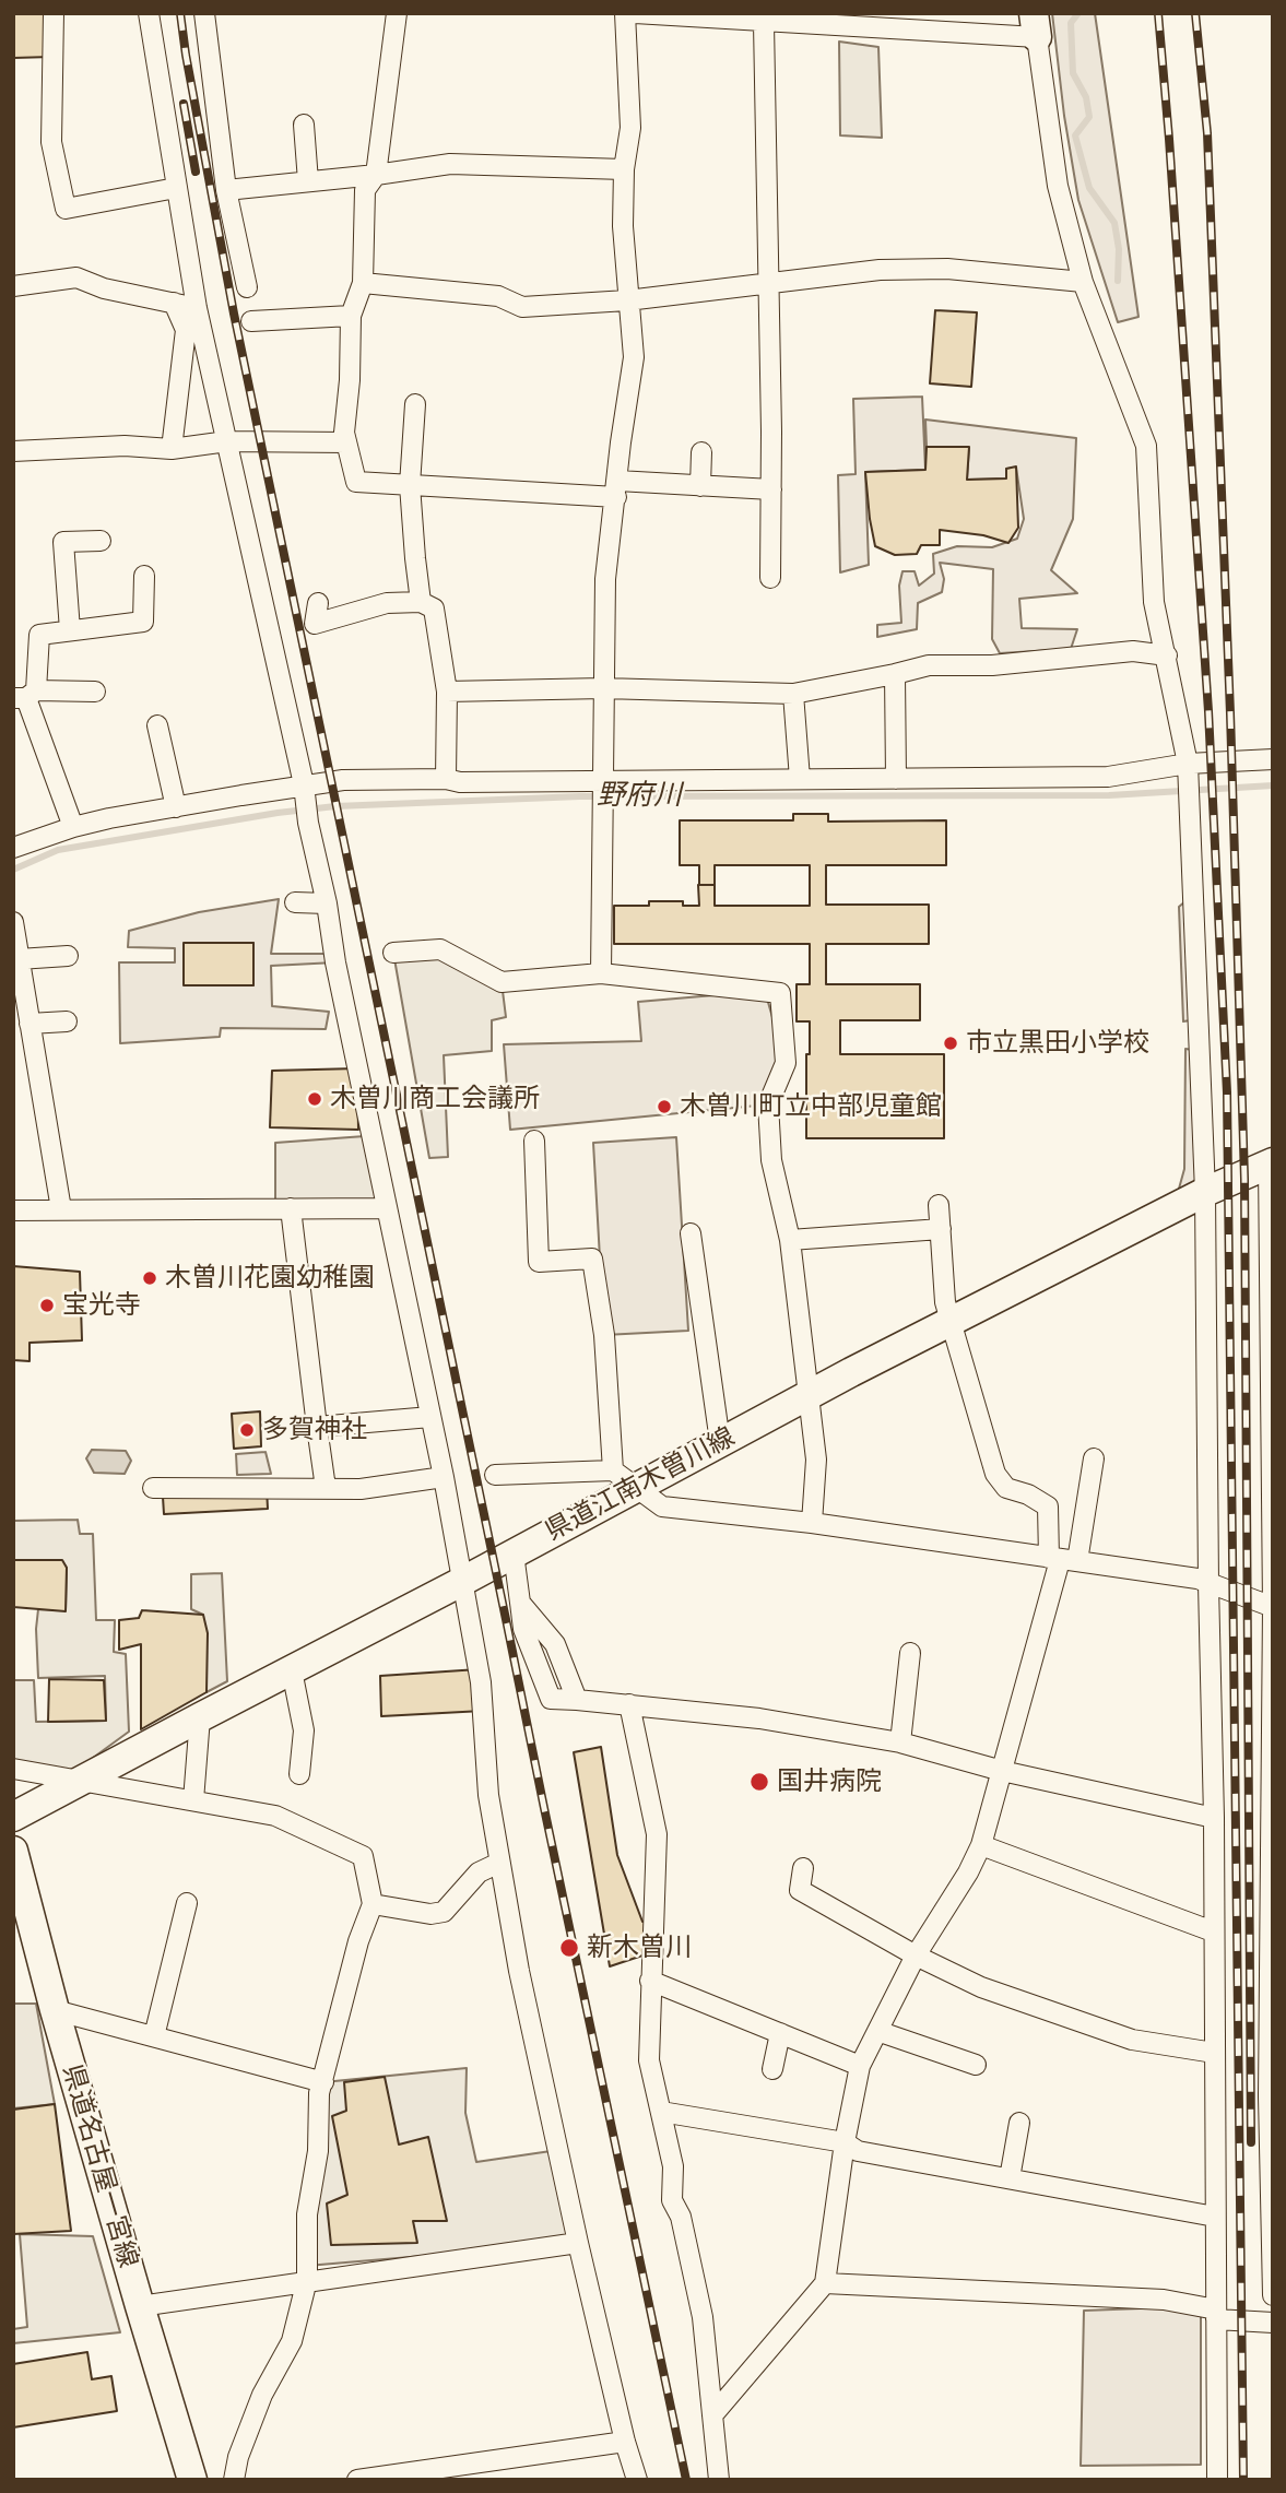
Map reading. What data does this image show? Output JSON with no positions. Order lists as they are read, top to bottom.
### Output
{
  "streets": {
    "main road": ["県道江南木曽川線", "県道名古屋一宮線"]
  },
  "water": ["野府川"],
  "places": [
    "市立黒田小学校",
    "木曽川商工会議所",
    "木曽川町立中部児童館",
    "木曽川花園幼稚園",
    "宝光寺",
    "多賀神社",
    "国井病院",
    "新木曽川"
  ]
}
